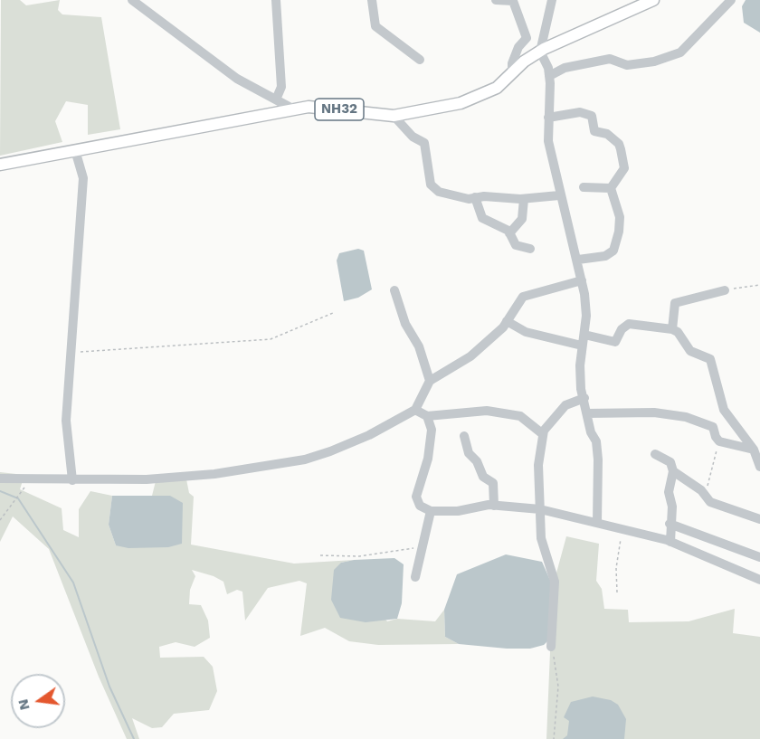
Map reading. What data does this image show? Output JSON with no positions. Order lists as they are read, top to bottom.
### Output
{
  "streets": {
    "main road": ["NH32"]
  },
  "north": "left"
}
